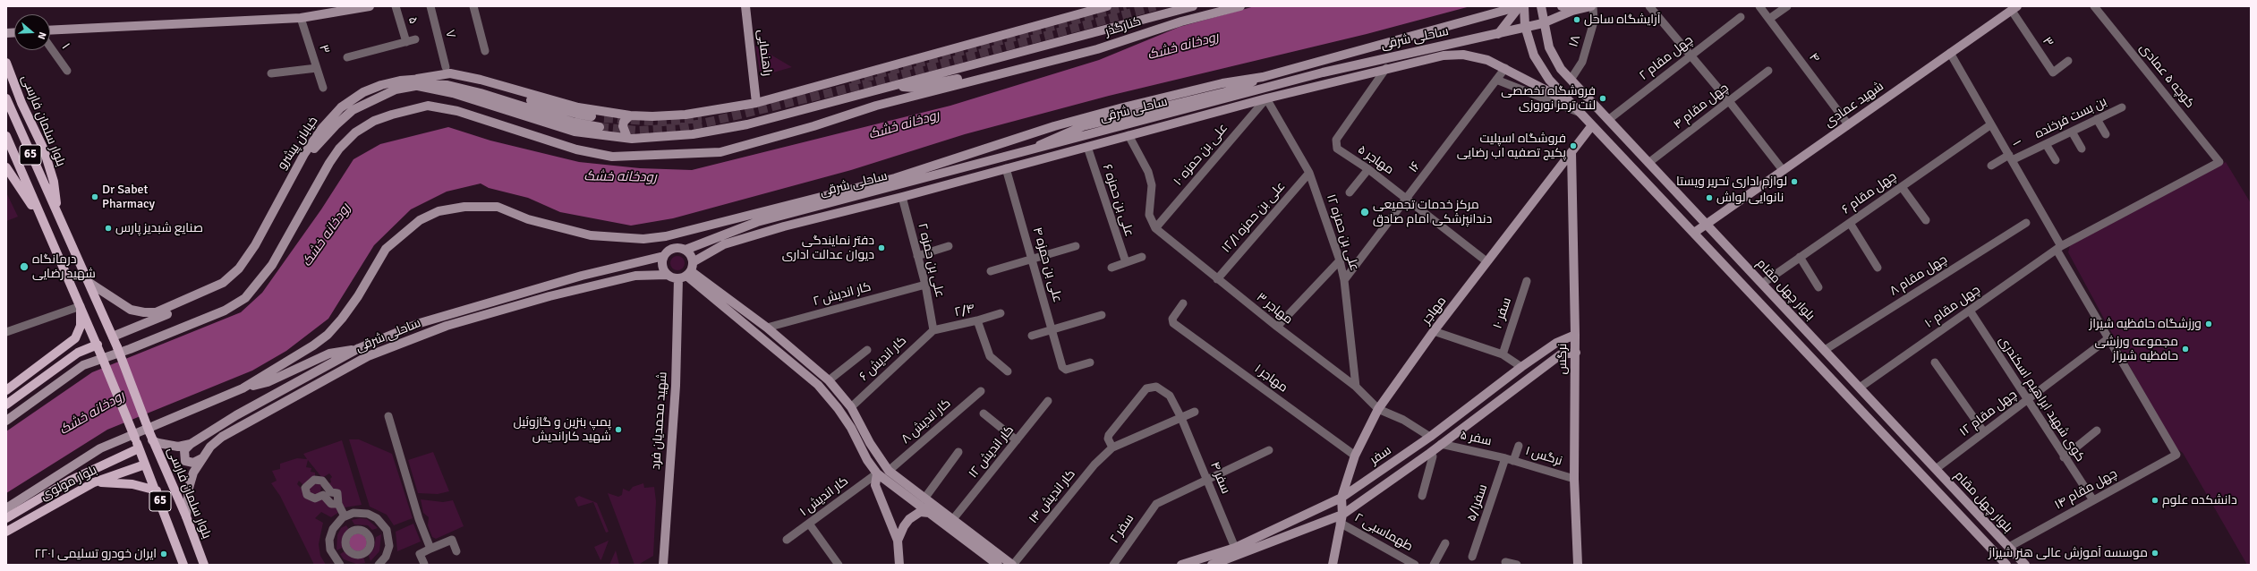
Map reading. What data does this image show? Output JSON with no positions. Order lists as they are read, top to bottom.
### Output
{
  "streets": {
    "main road": [
      "کنارگذر",
      "ساحلی شرقی",
      "راهنمایی",
      "شهید عمادی",
      "بلوار سلمان فارسی",
      "خیابان پیشرو",
      "65",
      "بلوار چهل مقام",
      "مهاجر",
      "نرگس",
      "شهید محمدیان فرد",
      "سفر",
      "بلوار مولوی"
    ],
    "street": [
      "۵",
      "۷",
      "۱۸",
      "۳",
      "۱",
      "چهل مقام ۲",
      "۴",
      "کوچه ۵ عمادی",
      "چهل مقام ۴",
      "بن بست فرخنده",
      "۱۰ علی بن حمزه",
      "۵ مهاجر",
      "۱۶",
      "چهل مقام ۶",
      "۶ علی بن حمزه",
      "۱۲/۱ علی بن حمزه",
      "۱۲ علی بن حمزه",
      "۲ علی بن حمزه",
      "۴ علی بن حمزه",
      "چهل مقام ۸",
      "۲ کار اندیش",
      "چهل مقام ۱۰",
      "۳ مهاجر",
      "۲/۴",
      "۱۰ سفر",
      "۶ کار اندیش",
      "۱ مهاجر",
      "کوی شهید ابراهیم اسکندری",
      "چهل مقام ۱۲",
      "۸ کار اندیش",
      "۵ سفر",
      "۱۲ کار اندیش",
      "۱ نرگس",
      "۴ سفر",
      "چهل مقام ۱۴",
      "۱ کار اندیش",
      "۱۴ کار اندیش",
      "۵/۱سفر",
      "۲ سفر",
      "۲ طهماسبی"
    ]
  },
  "crossings": [
    ["ساحلی شرقی", "۱۸"],
    ["ساحلی شرقی", "بلوار سلمان فارسی"],
    ["ساحلی شرقی", "۱۰ علی بن حمزه"],
    ["ساحلی شرقی", "۵ مهاجر"],
    ["ساحلی شرقی", "۱۶"],
    ["ساحلی شرقی", "۶ علی بن حمزه"],
    ["ساحلی شرقی", "۱۲ علی بن حمزه"],
    ["ساحلی شرقی", "۲ علی بن حمزه"],
    ["ساحلی شرقی", "۴ علی بن حمزه"],
    ["ساحلی شرقی", "بلوار چهل مقام"],
    ["ساحلی شرقی", "شهید محمدیان فرد"],
    ["۱۸", "بلوار چهل مقام"],
    ["۳", "شهید عمادی"],
    ["۱", "شهید عمادی"],
    ["۱", "بن بست فرخنده"],
    ["۱", "چهل مقام ۶"],
    ["۱", "چهل مقام ۱۰"],
    ["۱", "چهل مقام ۱۲"],
    ["۱", "چهل مقام ۱۴"],
    ["چهل مقام ۲", "بلوار چهل مقام"],
    ["۴", "شهید عمادی"],
    ["کوچه ۵ عمادی", "چهل مقام ۱۰"],
    ["شهید عمادی", "بلوار چهل مقام"],
    ["چهل مقام ۴", "بلوار چهل مقام"],
    ["بلوار سلمان فارسی", "خیابان پیشرو"],
    ["65", "بلوار مولوی"],
    ["۱۰ علی بن حمزه", "۱۲ علی بن حمزه"],
    ["۱۰ علی بن حمزه", "۳ مهاجر"],
    ["۵ مهاجر", "۱۶"],
    ["۵ مهاجر", "مهاجر"],
    ["۱۶", "۱۲ علی بن حمزه"],
    ["چهل مقام ۶", "بلوار چهل مقام"],
    ["۱۲/۱ علی بن حمزه", "۱۲ علی بن حمزه"],
    ["۱۲/۱ علی بن حمزه", "۳ مهاجر"],
    ["۱۲ علی بن حمزه", "۳ مهاجر"],
    ["۲ علی بن حمزه", "۲ کار اندیش"],
    ["۲ علی بن حمزه", "۲/۴"],
    ["۲ علی بن حمزه", "۶ کار اندیش"],
    ["چهل مقام ۸", "بلوار چهل مقام"],
    ["بلوار چهل مقام", "چهل مقام ۱۰"],
    ["بلوار چهل مقام", "مهاجر"],
    ["بلوار چهل مقام", "چهل مقام ۱۲"],
    ["بلوار چهل مقام", "چهل مقام ۱۴"],
    ["چهل مقام ۱۰", "کوی شهید ابراهیم اسکندری"],
    ["۳ مهاجر", "مهاجر"],
    ["۲/۴", "۶ کار اندیش"],
    ["مهاجر", "نرگس"],
    ["مهاجر", "۱ مهاجر"],
    ["مهاجر", "سفر"],
    ["نرگس", "سفر"],
    ["نرگس", "۱ نرگس"],
    ["کوی شهید ابراهیم اسکندری", "چهل مقام ۱۲"],
    ["کوی شهید ابراهیم اسکندری", "چهل مقام ۱۴"],
    ["۵ سفر", "سفر"],
    ["۵ سفر", "۱ نرگس"],
    ["۵ سفر", "۵/۱سفر"],
    ["سفر", "۴ سفر"],
    ["سفر", "۲ طهماسبی"],
    ["۱ نرگس", "۵/۱سفر"],
    ["۴ سفر", "۱۴ کار اندیش"],
    ["۴ سفر", "۲ سفر"]
  ],
  "water": ["رودخانه خشک"],
  "places": [
    "آرایشگاه ساحل",
    "فروشگاه تخصصی لنت ترمز نوروزی",
    "فروشگاه اسپلیت پکیج تصفیه اب رضایی",
    "لوازم اداری تحریر ویستا",
    "Dr Sabet Pharmacy",
    "نانوایی لواش",
    "مرکز خدمات تجمیعی دندانپزشکی امام صادق",
    "صنایع شبدیز پارس",
    "دفتر نمایندگی دیوان عدالت اداری",
    "درمانگاه شهید رضایی",
    "ورزشگاه حافظیه شیراز",
    "مجموعه ورزشی حافظیه شیراز",
    "پمپ بنزین و گازوئیل شهید کاراندیش",
    "دانشکده علوم",
    "موسسه آموزش عالی هنر شیراز",
    "ایران خودرو تسلیمی ۲۲۰۱"
  ],
  "north": "right"
}
